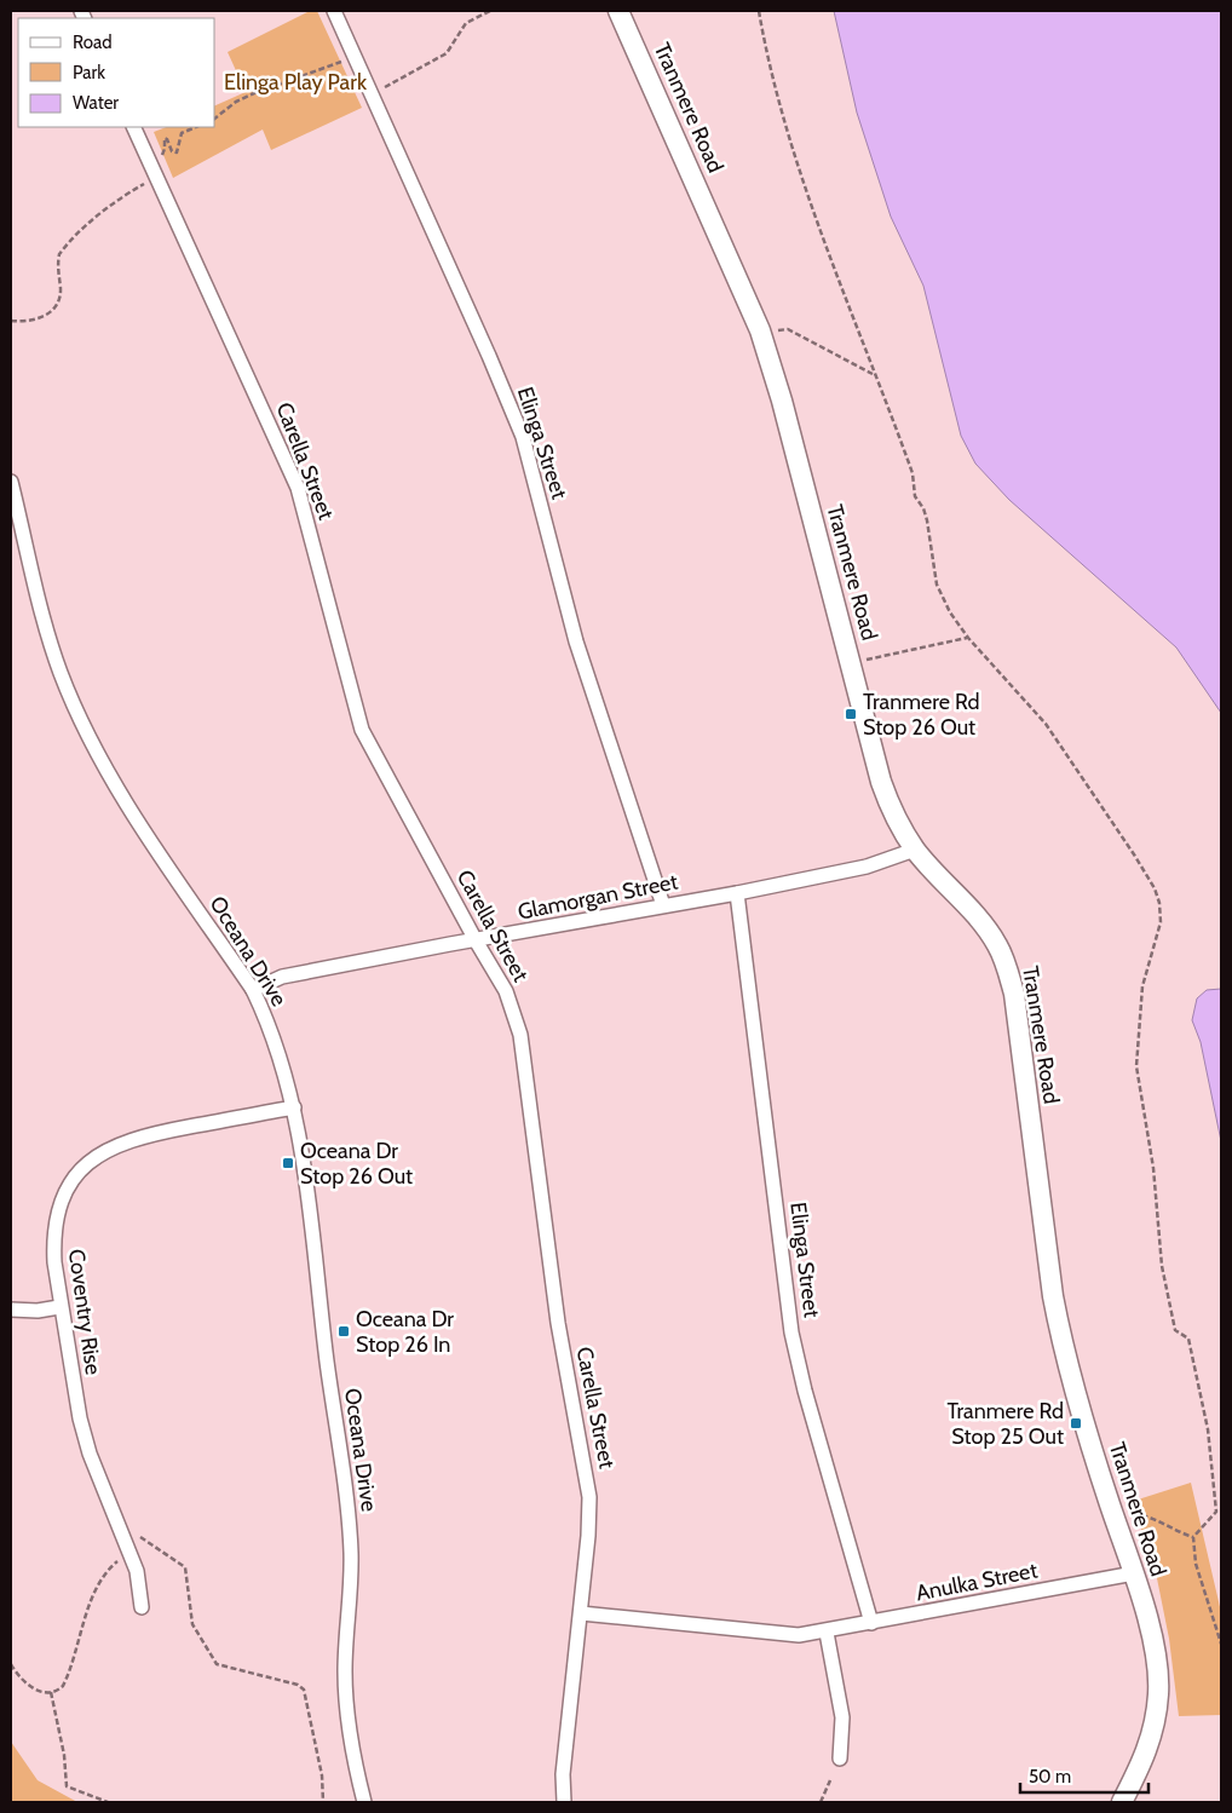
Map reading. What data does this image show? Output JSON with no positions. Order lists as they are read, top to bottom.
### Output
{
  "streets": {
    "street": [
      "Tranmere Road",
      "Elinga Street",
      "Carella Street",
      "Glamorgan Street",
      "Oceana Drive",
      "Coventry Rise",
      "Anulka Street"
    ]
  },
  "crossings": [
    ["Tranmere Road", "Glamorgan Street"],
    ["Tranmere Road", "Anulka Street"],
    ["Elinga Street", "Glamorgan Street"],
    ["Elinga Street", "Anulka Street"],
    ["Carella Street", "Glamorgan Street"],
    ["Carella Street", "Anulka Street"],
    ["Glamorgan Street", "Oceana Drive"],
    ["Oceana Drive", "Coventry Rise"]
  ],
  "parks": ["Elinga Play Park"],
  "places": {
    "transit": [
      "Tranmere Rd Stop 26 Out",
      "Oceana Dr Stop 26 Out",
      "Oceana Dr Stop 26 In",
      "Tranmere Rd Stop 25 Out"
    ]
  },
  "legend": ["Road", "Park", "Water"],
  "scale_bar": "50 m"
}
